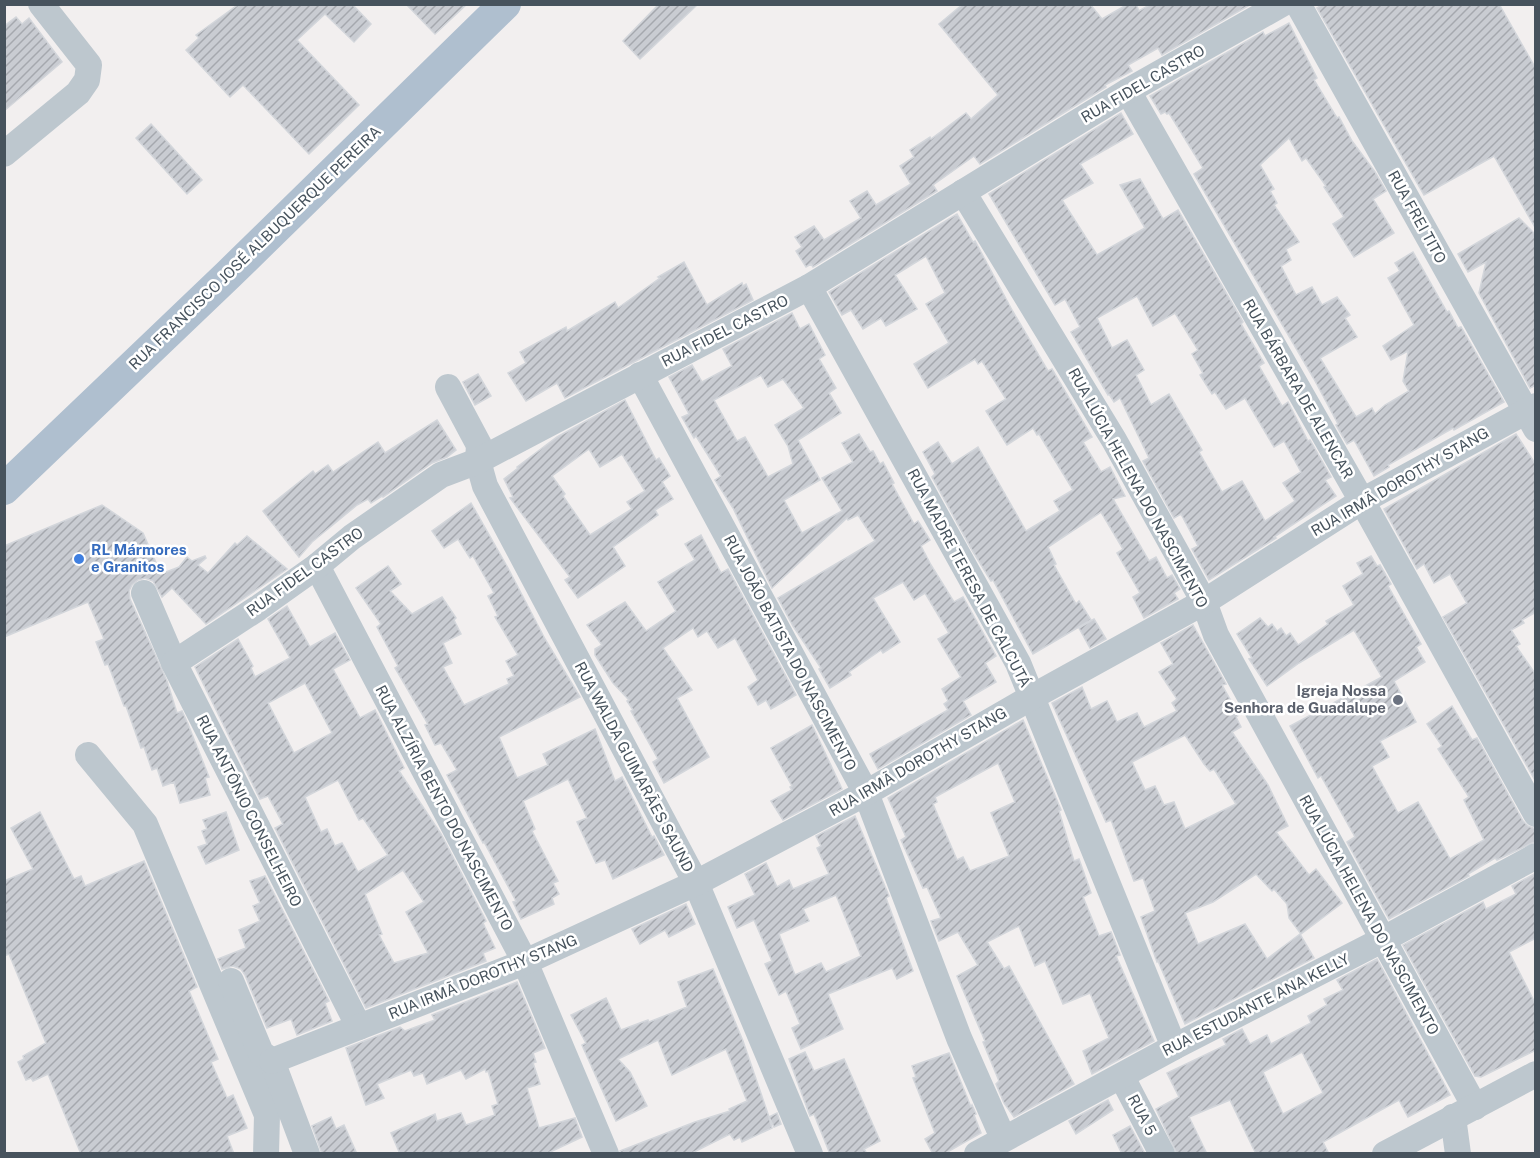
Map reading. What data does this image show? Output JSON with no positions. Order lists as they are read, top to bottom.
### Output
{
  "streets": {
    "main road": ["RUA FRANCISCO JOSÉ ALBUQUERQUE PEREIRA"],
    "street": [
      "RUA FIDEL CASTRO",
      "RUA FREI TITO",
      "RUA BÁRBARA DE ALENCAR",
      "RUA IRMÃ DOROTHY STANG",
      "RUA LÚCIA HELENA DO NASCIMENTO",
      "RUA MADRE TERESA DE CALCUTÁ",
      "RUA JOÃO BATISTA DO NASCIMENTO",
      "RUA WALDA GUIMARÃES SAUND",
      "RUA ALZÍRIA BENTO DO NASCIMENTO",
      "RUA ANTÔNIO CONSELHEIRO",
      "RUA ESTUDANTE ANA KELLY",
      "RUA 5"
    ]
  },
  "crossings": [
    ["RUA FIDEL CASTRO", "RUA BÁRBARA DE ALENCAR"],
    ["RUA FIDEL CASTRO", "RUA LÚCIA HELENA DO NASCIMENTO"],
    ["RUA FIDEL CASTRO", "RUA MADRE TERESA DE CALCUTÁ"],
    ["RUA FIDEL CASTRO", "RUA JOÃO BATISTA DO NASCIMENTO"],
    ["RUA FIDEL CASTRO", "RUA WALDA GUIMARÃES SAUND"],
    ["RUA FIDEL CASTRO", "RUA ALZÍRIA BENTO DO NASCIMENTO"],
    ["RUA FIDEL CASTRO", "RUA ANTÔNIO CONSELHEIRO"],
    ["RUA FREI TITO", "RUA IRMÃ DOROTHY STANG"],
    ["RUA BÁRBARA DE ALENCAR", "RUA IRMÃ DOROTHY STANG"],
    ["RUA IRMÃ DOROTHY STANG", "RUA LÚCIA HELENA DO NASCIMENTO"],
    ["RUA IRMÃ DOROTHY STANG", "RUA MADRE TERESA DE CALCUTÁ"],
    ["RUA IRMÃ DOROTHY STANG", "RUA JOÃO BATISTA DO NASCIMENTO"],
    ["RUA IRMÃ DOROTHY STANG", "RUA WALDA GUIMARÃES SAUND"],
    ["RUA IRMÃ DOROTHY STANG", "RUA ALZÍRIA BENTO DO NASCIMENTO"],
    ["RUA IRMÃ DOROTHY STANG", "RUA ANTÔNIO CONSELHEIRO"],
    ["RUA LÚCIA HELENA DO NASCIMENTO", "RUA ESTUDANTE ANA KELLY"],
    ["RUA MADRE TERESA DE CALCUTÁ", "RUA ESTUDANTE ANA KELLY"],
    ["RUA JOÃO BATISTA DO NASCIMENTO", "RUA ESTUDANTE ANA KELLY"],
    ["RUA ESTUDANTE ANA KELLY", "RUA 5"]
  ],
  "places": ["RL Mármores e Granitos", "Igreja Nossa Senhora de Guadalupe"]
}
